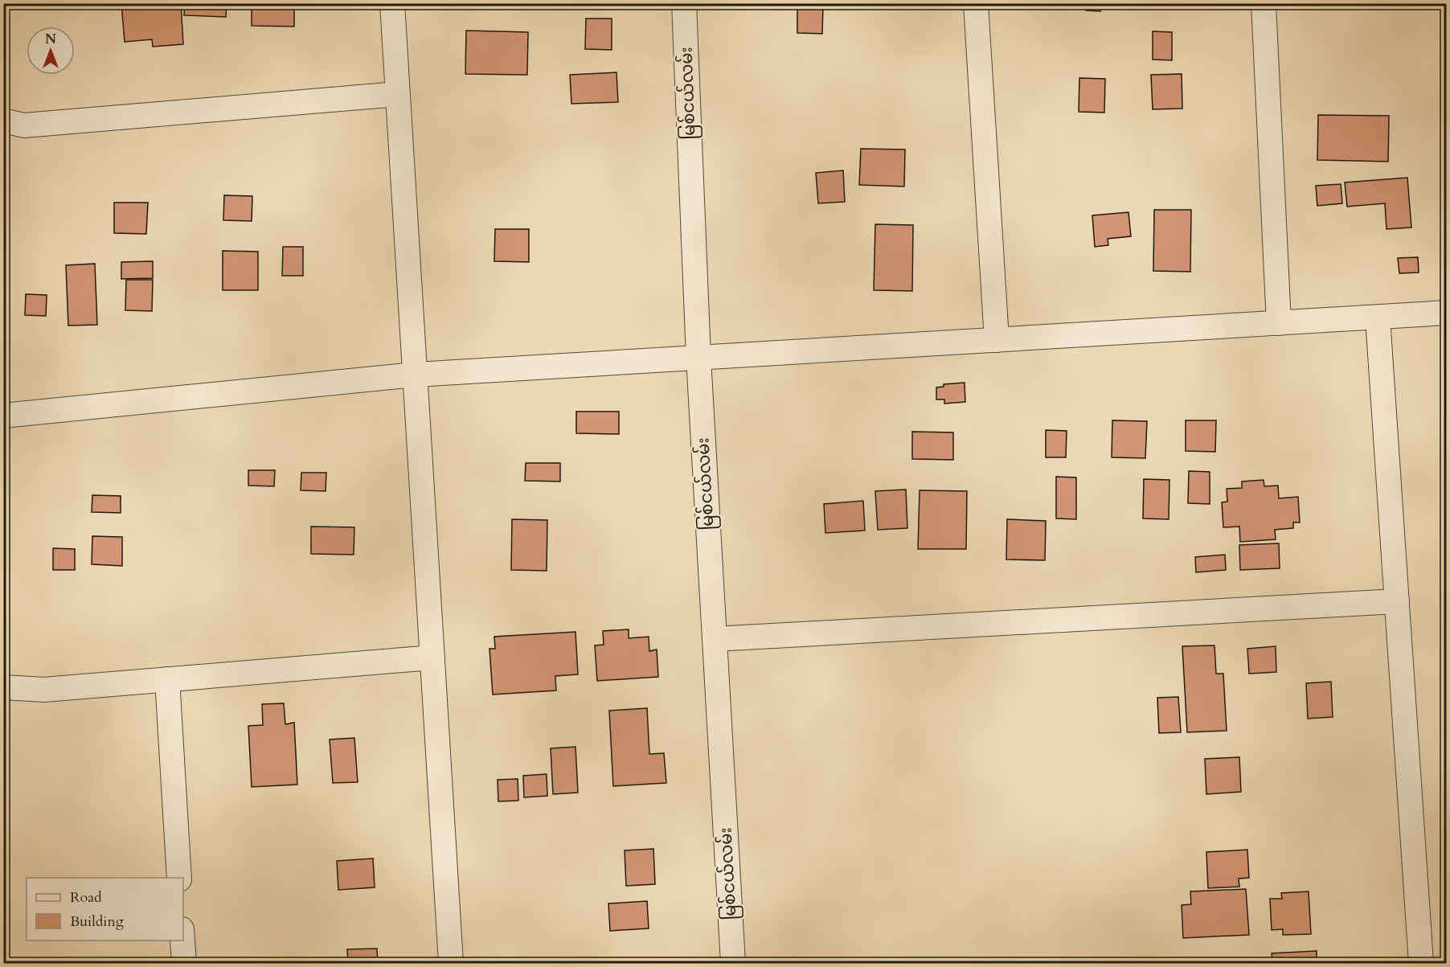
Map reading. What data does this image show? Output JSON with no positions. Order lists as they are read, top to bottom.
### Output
{
  "streets": {
    "street": ["မြစ်ငယ်လမ်း"]
  },
  "legend": ["Road", "Building"],
  "north": "top"
}
